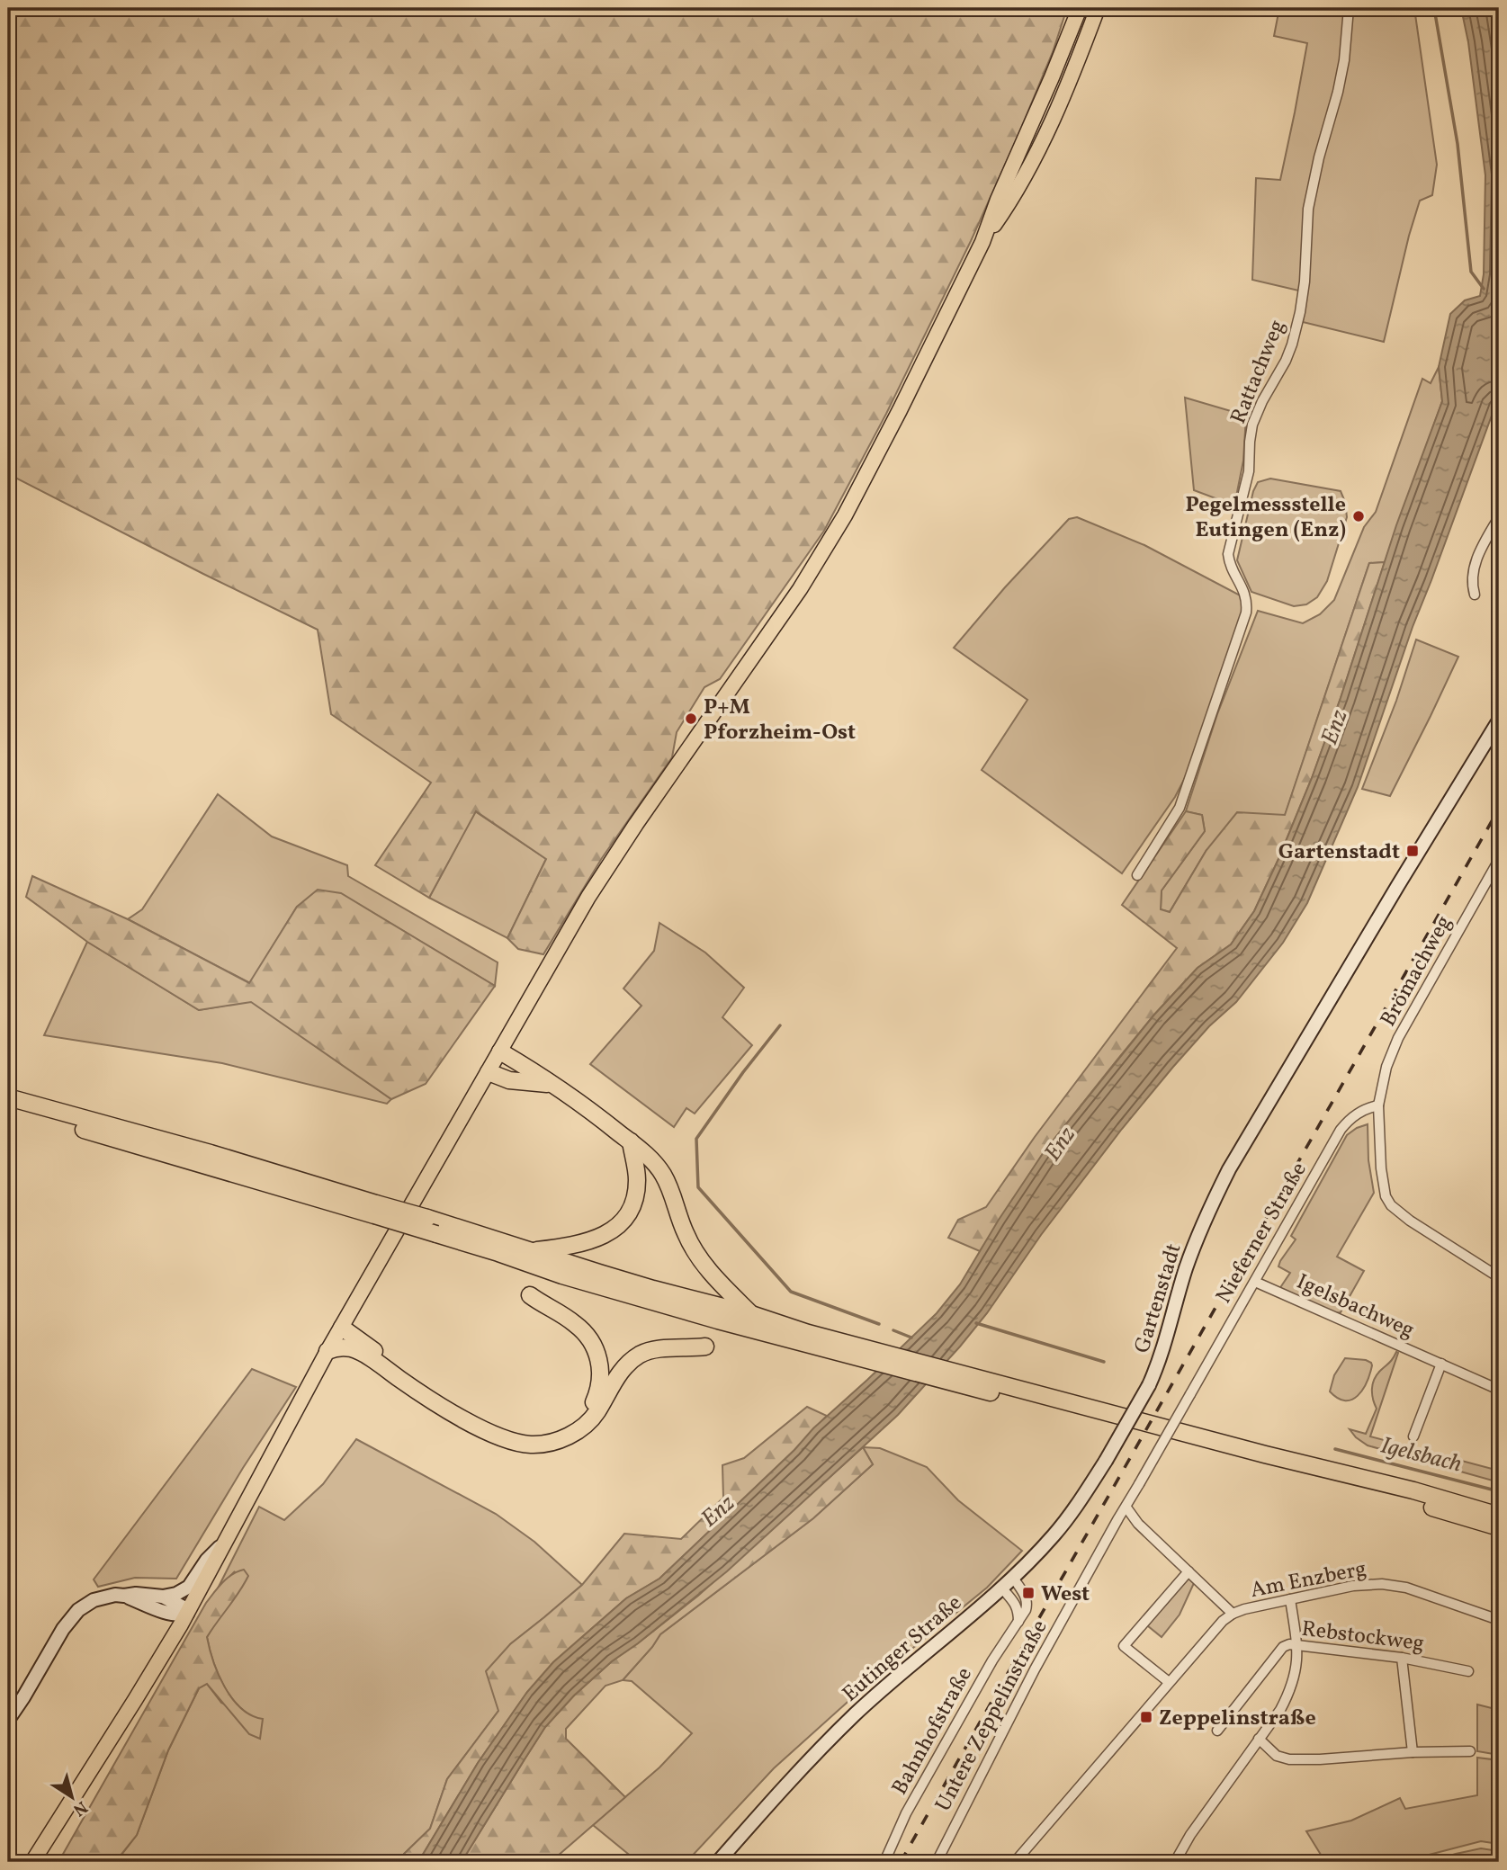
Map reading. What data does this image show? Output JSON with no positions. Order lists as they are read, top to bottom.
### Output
{
  "streets": {
    "street": [
      "Rattachweg",
      "Brömachweg",
      "Nieferner Straße",
      "Gartenstadt",
      "Igelsbachweg",
      "Am Enzberg",
      "Rebstockweg",
      "Eutinger Straße",
      "Untere Zeppelinstraße",
      "Bahnhofstraße"
    ]
  },
  "crossings": [
    ["Brömachweg", "Nieferner Straße"],
    ["Nieferner Straße", "Igelsbachweg"],
    ["Nieferner Straße", "Untere Zeppelinstraße"],
    ["Gartenstadt", "Eutinger Straße"],
    ["Eutinger Straße", "Bahnhofstraße"]
  ],
  "water": ["Enz", "Igelsbach"],
  "places": {
    "other": ["Pegelmessstelle Eutingen (Enz)", "P+M Pforzheim-Ost"],
    "transit": ["Gartenstadt", "West", "Zeppelinstraße"]
  },
  "north": "bottom right"
}
